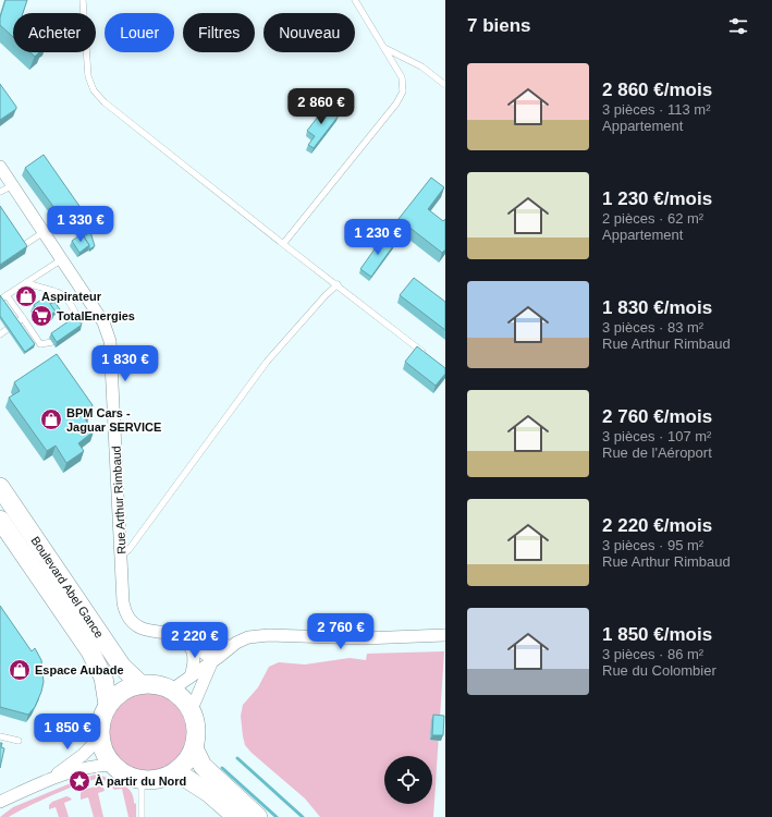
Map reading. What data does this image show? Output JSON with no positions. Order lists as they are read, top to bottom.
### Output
{
  "streets": {
    "main road": ["Boulevard Abel Gance"],
    "street": ["Rue Arthur Rimbaud"]
  },
  "places": {
    "shop": ["Aspirateur", "BPM Cars - Jaguar SERVICE", "Espace Aubade"],
    "supermarket": ["TotalEnergies"],
    "place": ["À partir du Nord"]
  },
  "page": {
    "heading": "7 biens",
    "chip": [
      "Acheter",
      "Louer",
      "Filtres",
      "Nouveau"
    ],
    "list": [
      {
        "name": "2 860 €/mois",
        "note": "3 pièces · 113 m² · Appartement"
      },
      {
        "name": "1 230 €/mois",
        "note": "2 pièces · 62 m² · Appartement"
      },
      {
        "name": "1 830 €/mois",
        "note": "3 pièces · 83 m² · Rue Arthur Rimbaud"
      },
      {
        "name": "2 760 €/mois",
        "note": "3 pièces · 107 m² · Rue de l'Aéroport"
      },
      {
        "name": "2 220 €/mois",
        "note": "3 pièces · 95 m² · Rue Arthur Rimbaud"
      },
      {
        "name": "1 850 €/mois",
        "note": "3 pièces · 86 m² · Rue du Colombier"
      }
    ],
    "price": [
      "2 860 €",
      "1 330 €",
      "1 230 €",
      "1 830 €",
      "2 760 €",
      "2 220 €",
      "1 850 €"
    ]
  }
}
